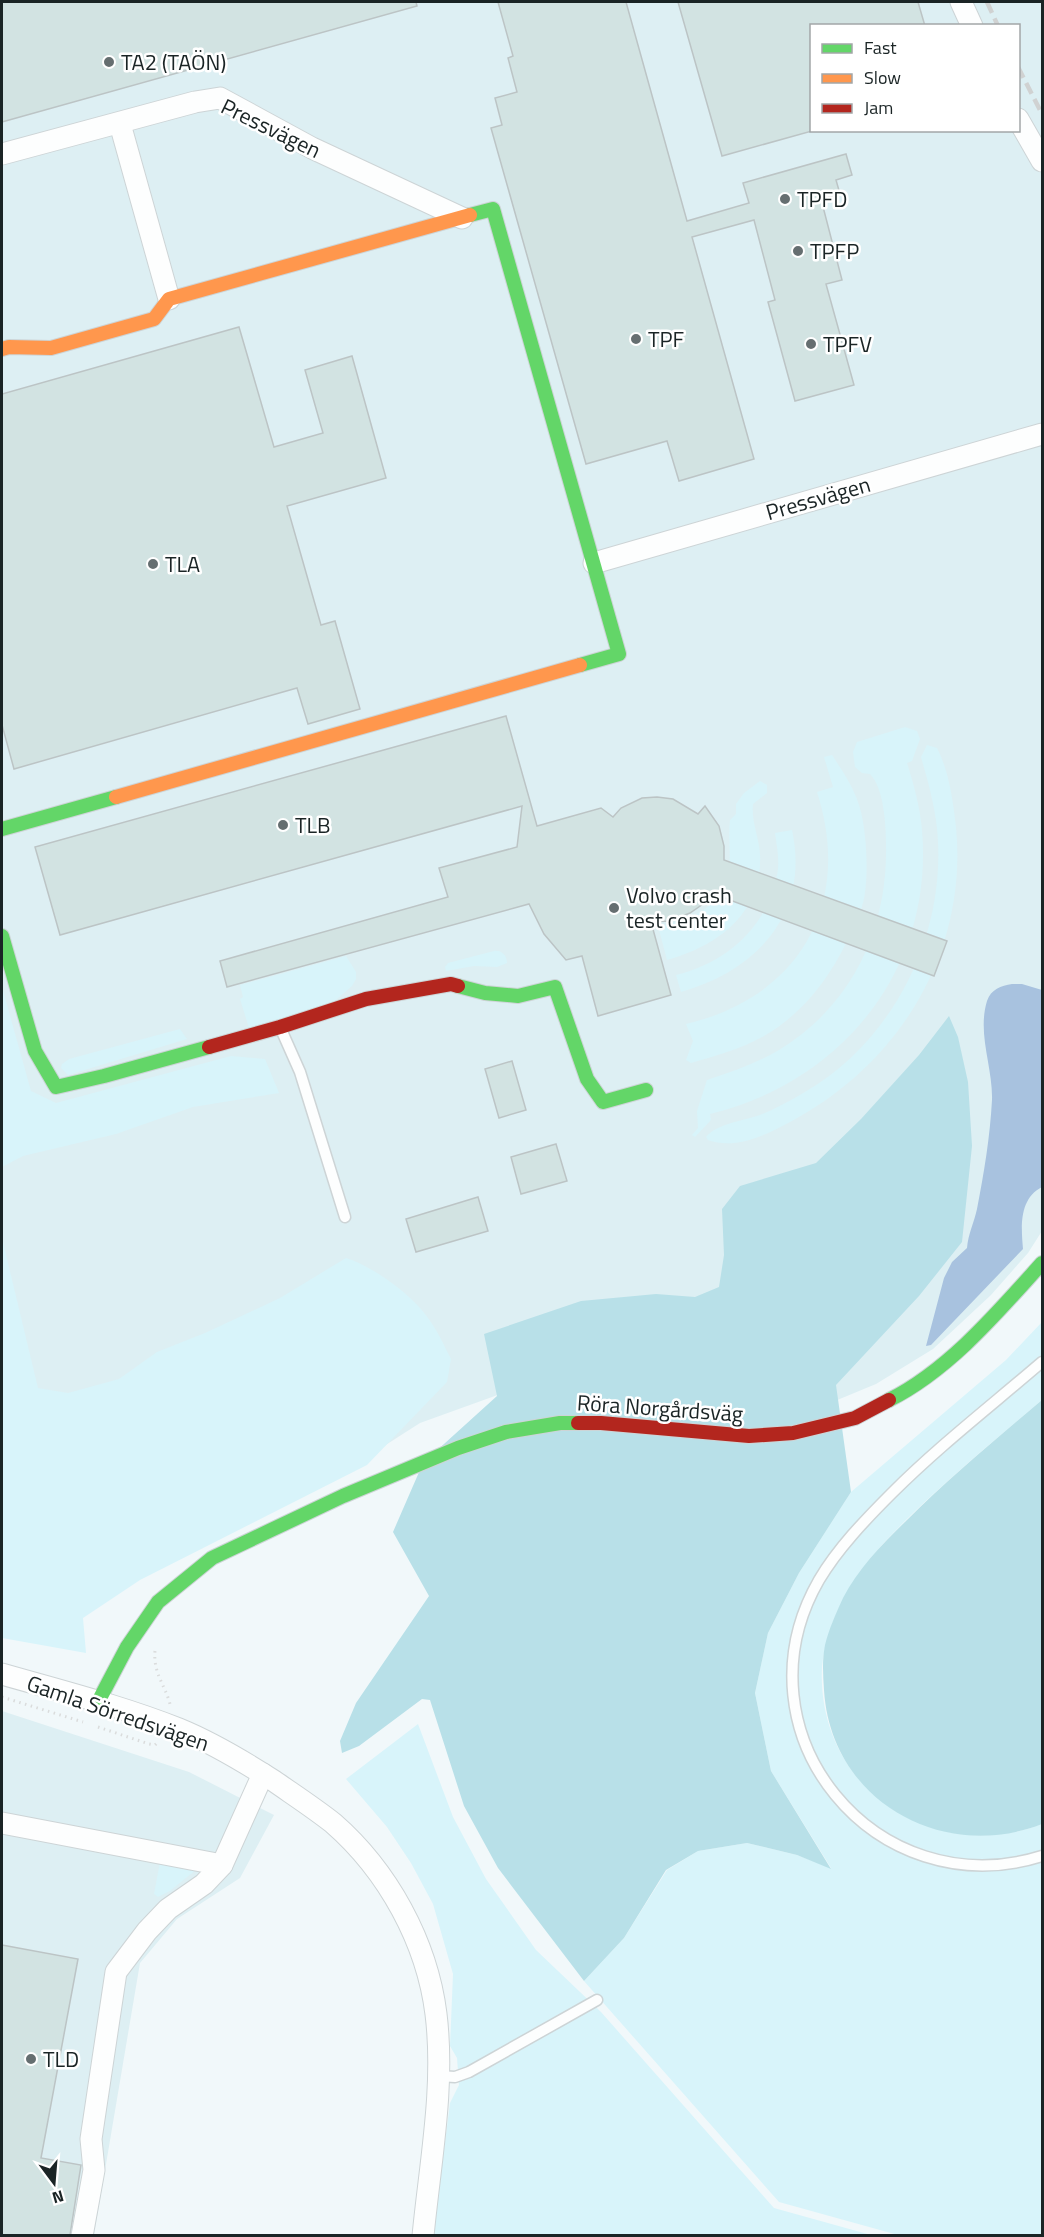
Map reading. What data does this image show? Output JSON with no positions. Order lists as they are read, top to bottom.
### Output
{
  "streets": {
    "street": ["Pressvägen", "Röra Norgårdsväg", "Gamla Sörredsvägen"]
  },
  "crossings": [
    ["Röra Norgårdsväg", "Gamla Sörredsvägen"]
  ],
  "places": [
    "TA2 (TAÖN)",
    "TPFD",
    "TPFP",
    "TPF",
    "TPFV",
    "TLA",
    "TLB",
    "Volvo crash test center",
    "TLD"
  ],
  "legend": ["Fast", "Slow", "Jam"],
  "north": "bottom"
}
